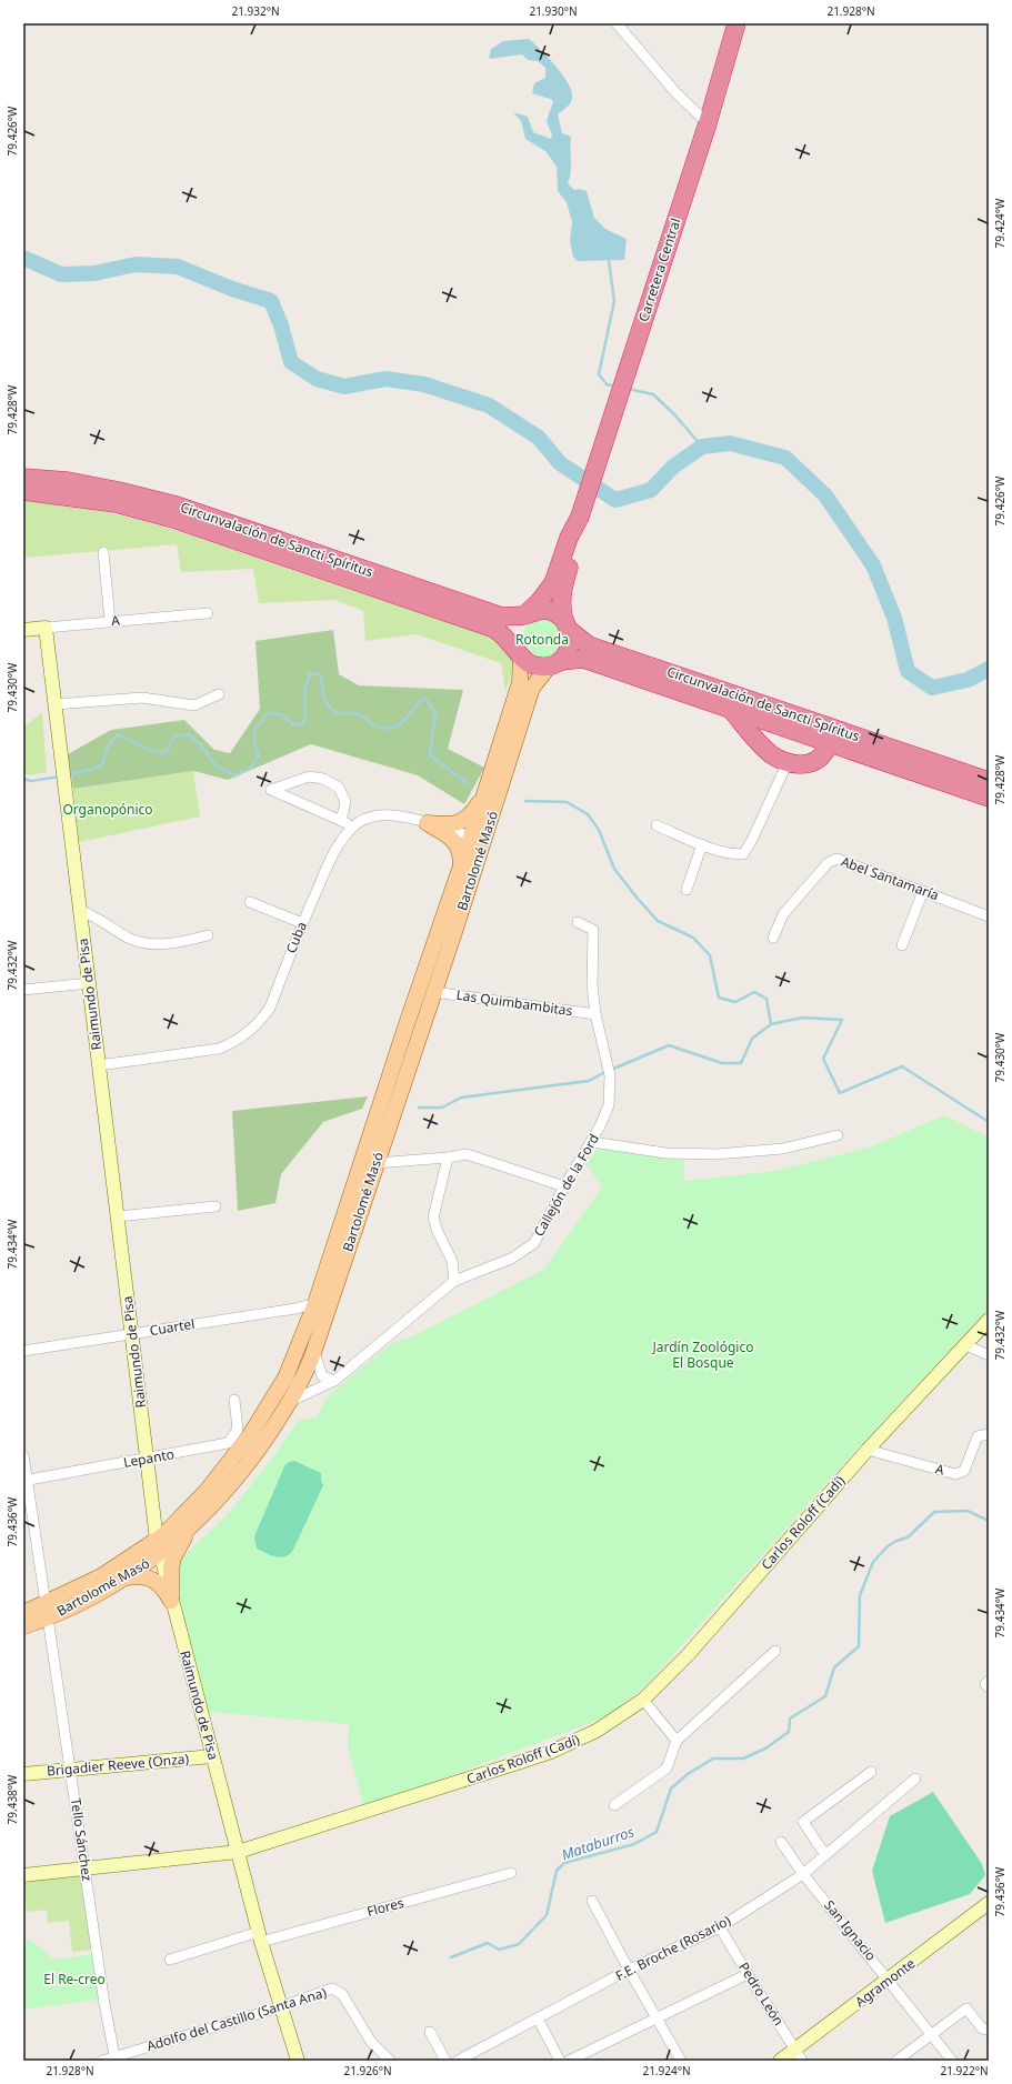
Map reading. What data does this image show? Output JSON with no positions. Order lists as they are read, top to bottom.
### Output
{
  "streets": {
    "highway": ["Carretera Central", "Circunvalación de Sancti Spíritus"],
    "main road": ["Bartolomé Masó"],
    "street": [
      "A",
      "Abel Santamaría",
      "Cuba",
      "Raimundo de Pisa",
      "Las Quimbambitas",
      "Callejón de la Ford",
      "Cuartel",
      "Lepanto",
      "Carlos Roloff (Cadí)",
      "Brigadier Reeve (Onza)",
      "Tello Sánchez",
      "Flores",
      "San Ignacio",
      "F.E. Broche (Rosario)",
      "Agramonte",
      "Pedro León",
      "Adolfo del Castillo (Santa Ana)"
    ]
  },
  "crossings": [
    ["Circunvalación de Sancti Spíritus", "Bartolomé Masó"],
    ["A", "Raimundo de Pisa"],
    ["A", "Carlos Roloff (Cadí)"],
    ["Bartolomé Masó", "Cuba"],
    ["Bartolomé Masó", "Raimundo de Pisa"],
    ["Bartolomé Masó", "Las Quimbambitas"],
    ["Bartolomé Masó", "Callejón de la Ford"],
    ["Bartolomé Masó", "Cuartel"],
    ["Bartolomé Masó", "Tello Sánchez"],
    ["Cuba", "Raimundo de Pisa"],
    ["Raimundo de Pisa", "Cuartel"],
    ["Raimundo de Pisa", "Lepanto"],
    ["Raimundo de Pisa", "Carlos Roloff (Cadí)"],
    ["Raimundo de Pisa", "Brigadier Reeve (Onza)"],
    ["Raimundo de Pisa", "Flores"],
    ["Raimundo de Pisa", "Adolfo del Castillo (Santa Ana)"],
    ["Las Quimbambitas", "Callejón de la Ford"],
    ["Lepanto", "Tello Sánchez"],
    ["Carlos Roloff (Cadí)", "Tello Sánchez"],
    ["Brigadier Reeve (Onza)", "Tello Sánchez"],
    ["Tello Sánchez", "Adolfo del Castillo (Santa Ana)"],
    ["San Ignacio", "F.E. Broche (Rosario)"],
    ["San Ignacio", "Agramonte"],
    ["F.E. Broche (Rosario)", "Pedro León"],
    ["Agramonte", "Pedro León"]
  ],
  "water": ["Mataburros"],
  "parks": [
    "Rotonda",
    "Organopónico",
    "Jardín Zoológico El Bosque",
    "El Re-creo"
  ],
  "coordinates": [
    "21.932°N",
    "21.930°N",
    "21.928°N",
    "79.426°W",
    "79.424°W",
    "79.428°W",
    "79.430°W",
    "79.432°W",
    "79.434°W",
    "79.436°W",
    "79.438°W",
    "21.926°N",
    "21.924°N",
    "21.922°N"
  ]
}
